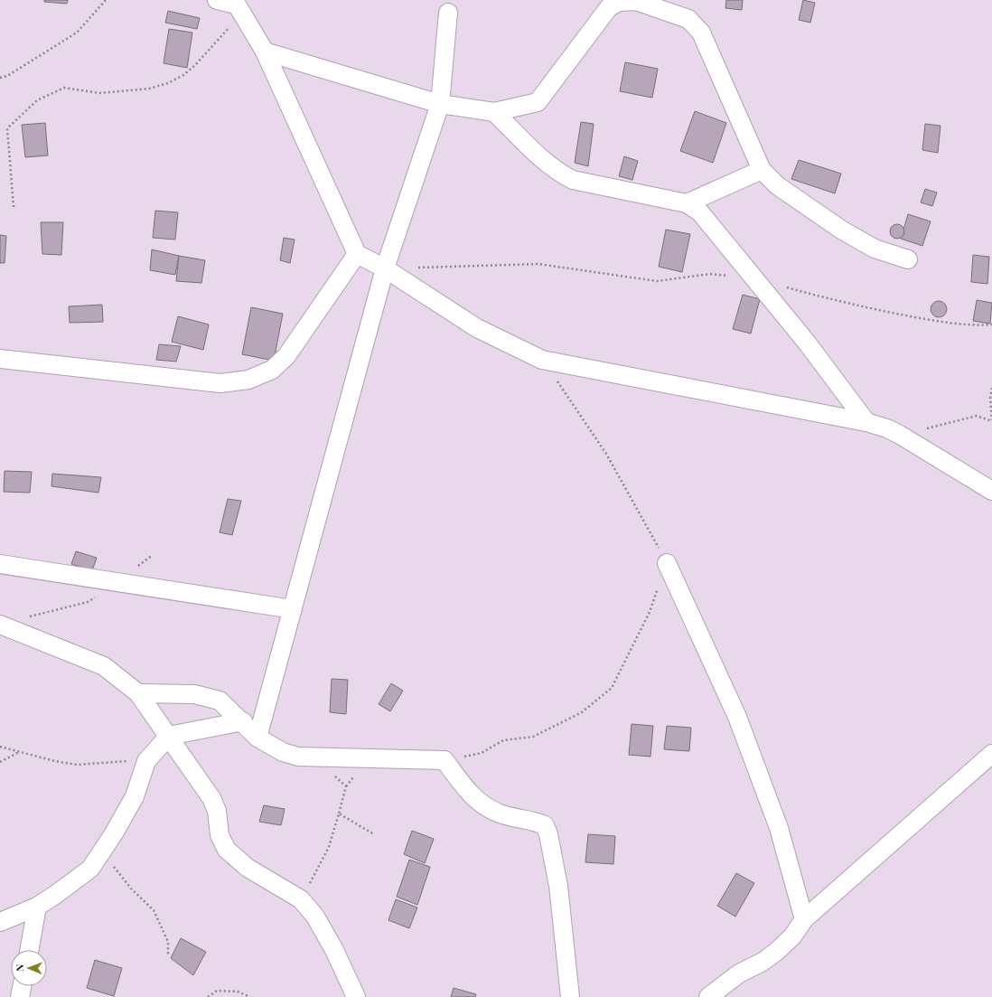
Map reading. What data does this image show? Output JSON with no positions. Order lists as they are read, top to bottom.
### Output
{
  "north": "left"
}
